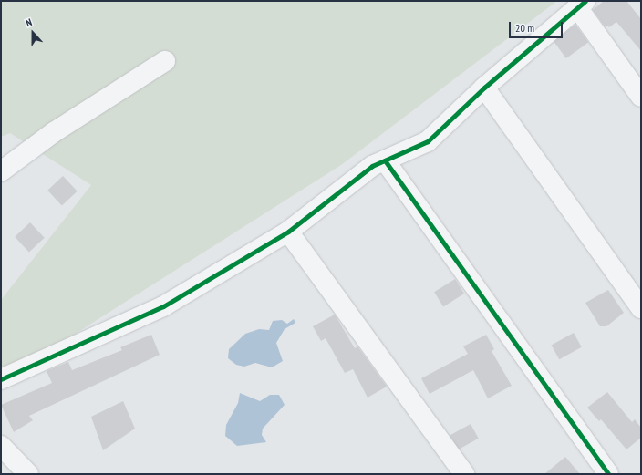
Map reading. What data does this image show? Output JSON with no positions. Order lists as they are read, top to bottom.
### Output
{
  "scale_bar": "20 m",
  "north": "top"
}
